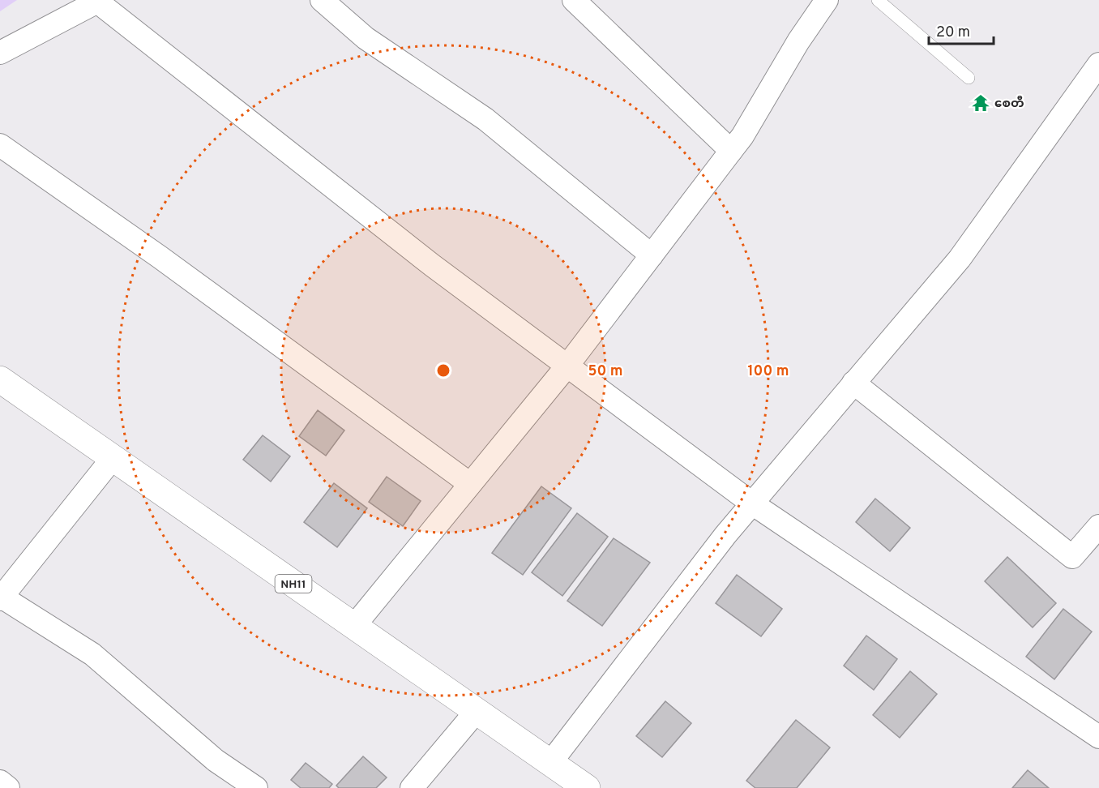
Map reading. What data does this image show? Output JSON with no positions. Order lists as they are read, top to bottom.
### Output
{
  "streets": {
    "highway": ["NH11"]
  },
  "places": {
    "temple": ["စေတီ"]
  },
  "scale_bar": "20 m",
  "rings": ["50 m", "100 m"]
}
